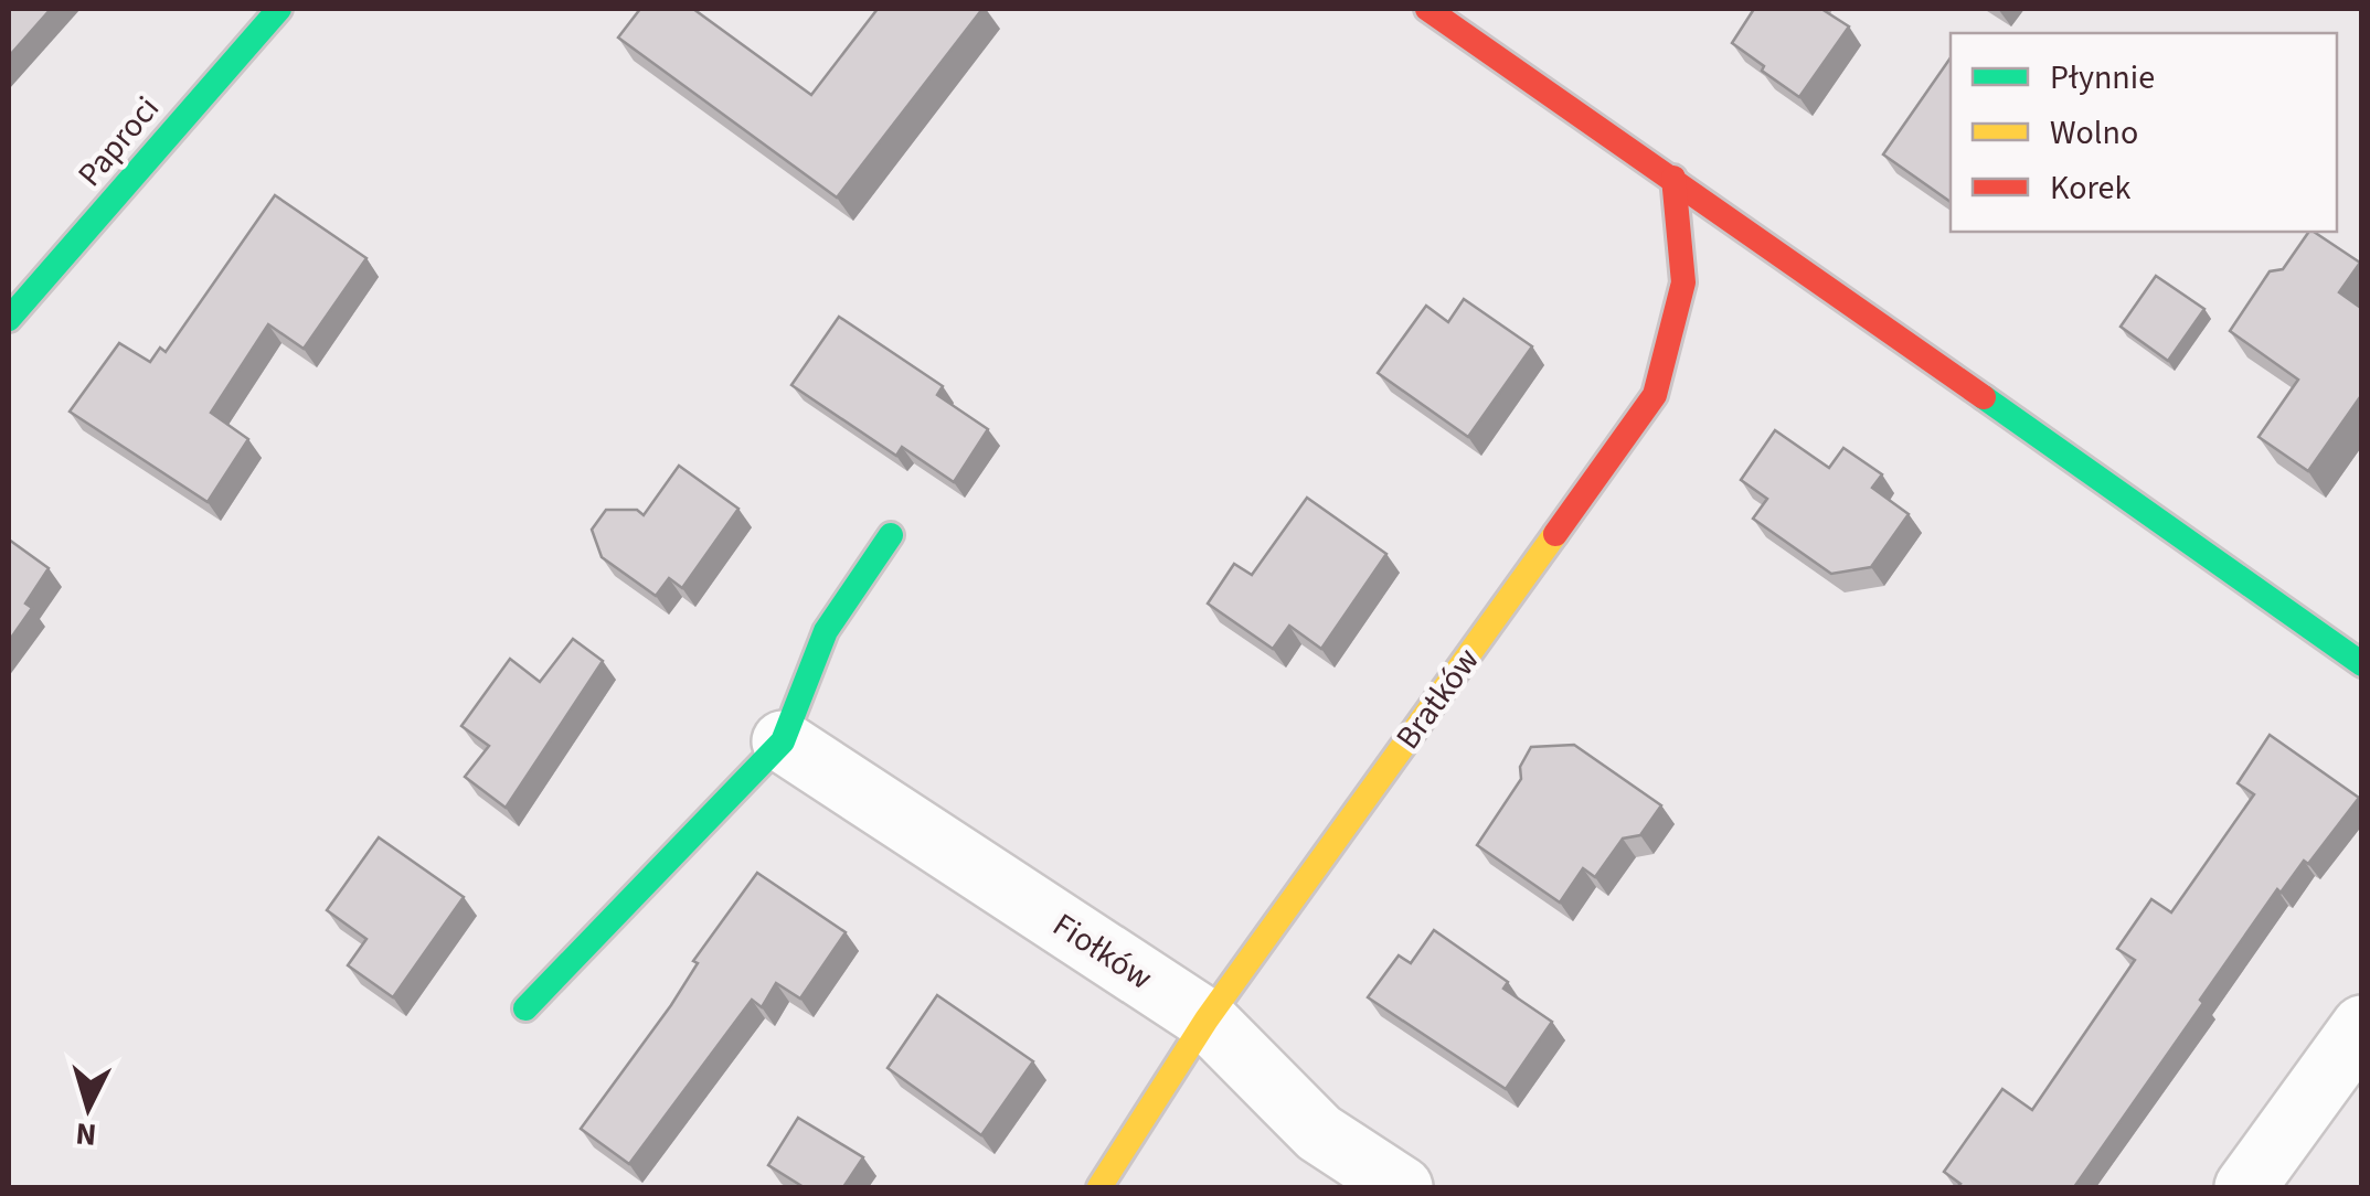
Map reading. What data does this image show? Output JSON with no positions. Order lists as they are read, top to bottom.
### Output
{
  "streets": {
    "street": ["Paproci", "Bratków", "Fiołków"]
  },
  "crossings": [
    ["Bratków", "Fiołków"]
  ],
  "legend": ["Płynnie", "Wolno", "Korek"],
  "north": "bottom"
}
